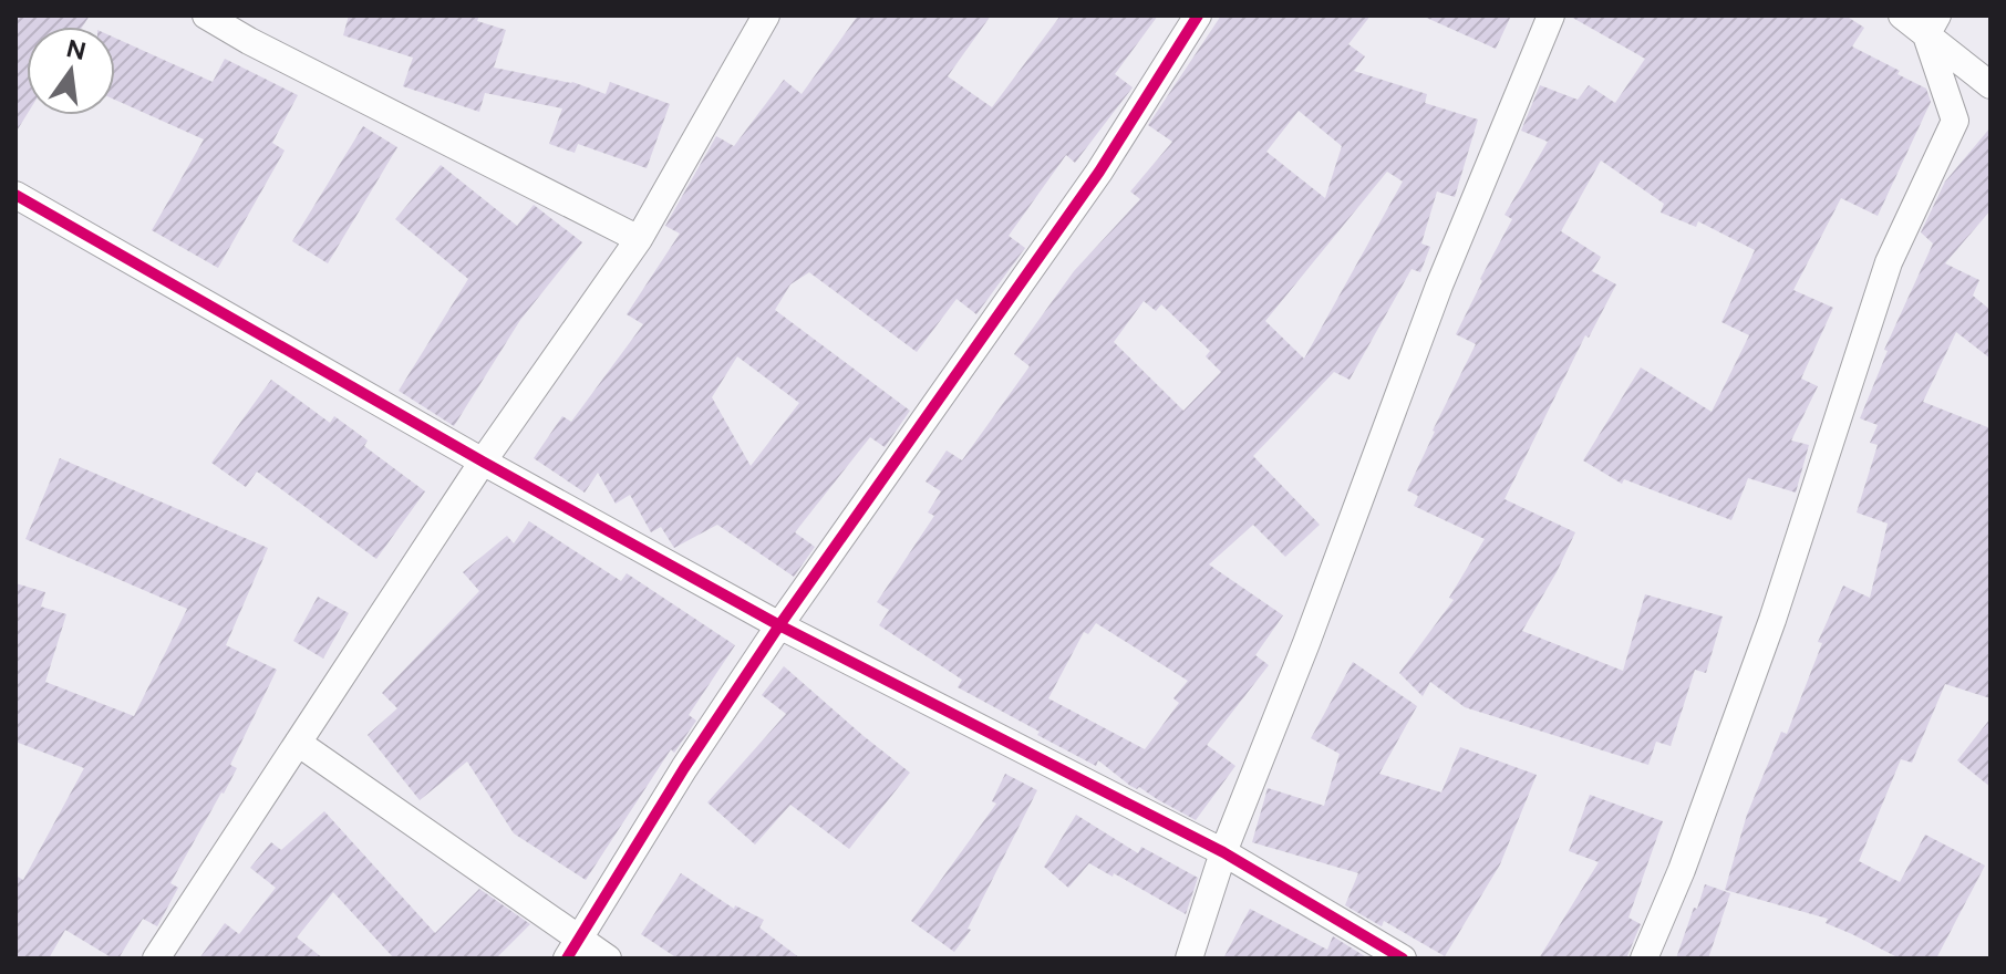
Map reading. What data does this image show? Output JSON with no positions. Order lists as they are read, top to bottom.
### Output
{
  "north": "top"
}
